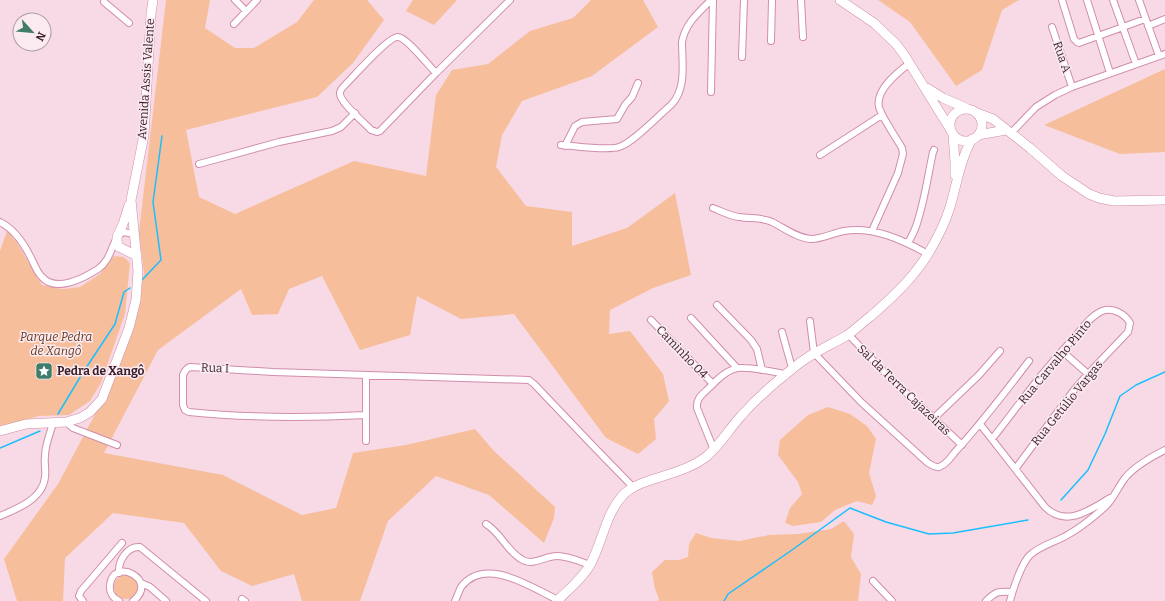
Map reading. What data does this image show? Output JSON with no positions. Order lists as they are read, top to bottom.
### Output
{
  "streets": {
    "main road": ["Avenida Assis Valente"],
    "street": [
      "Rua A",
      "Caminho 04",
      "Rua Carvalho Pinto",
      "Rua I",
      "Sal da Terra Cajazeiras",
      "Rua Getúlio Vargas"
    ]
  },
  "crossings": [
    ["Rua Carvalho Pinto", "Rua Getúlio Vargas"]
  ],
  "parks": ["Parque Pedra de Xangô"],
  "places": {
    "place": ["Pedra de Xangô"]
  },
  "north": "bottom right"
}
